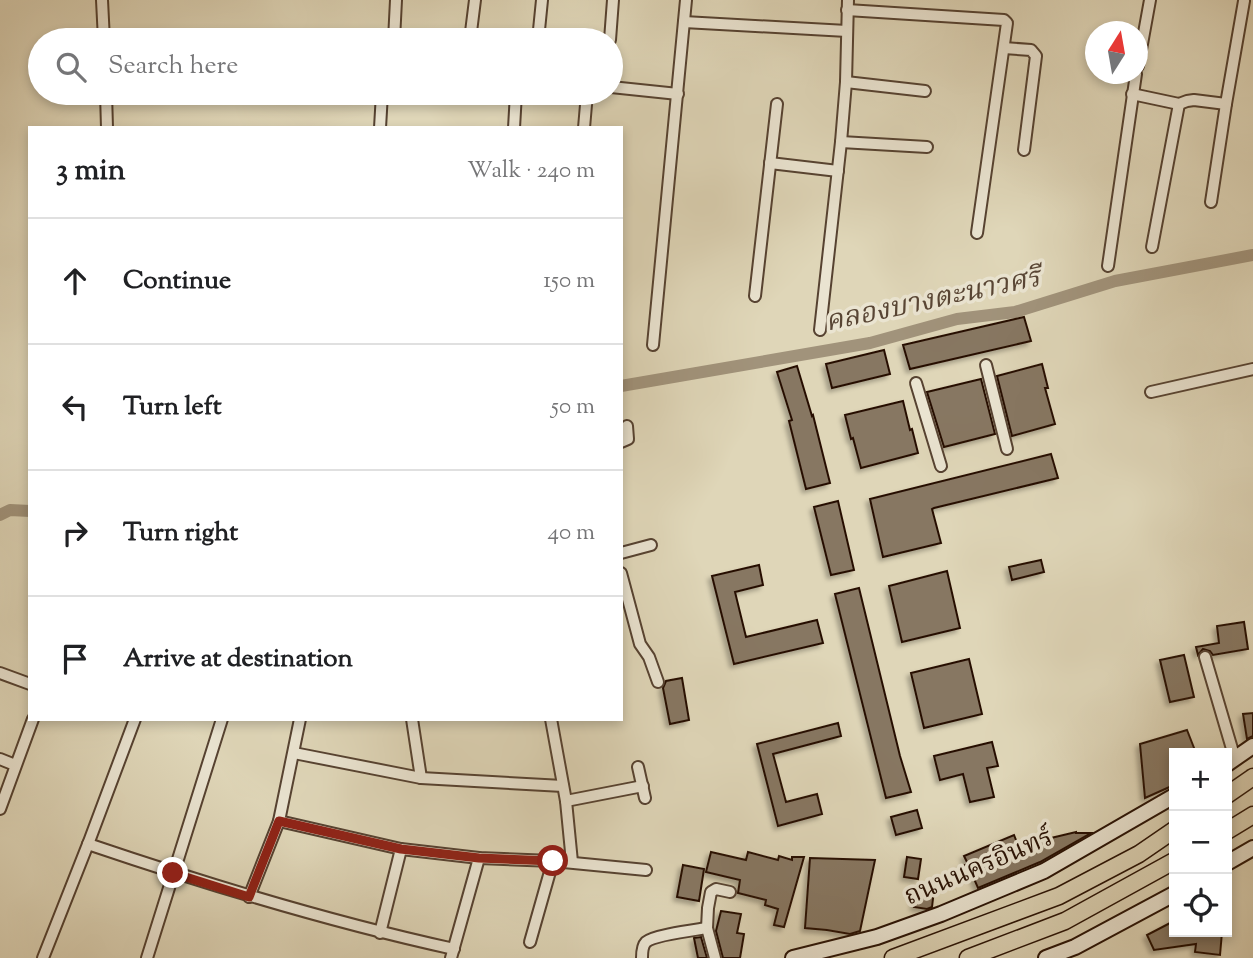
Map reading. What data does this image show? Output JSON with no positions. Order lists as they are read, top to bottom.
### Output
{
  "streets": {
    "main road": ["ถนนนครอินทร์"]
  },
  "water": ["คลองบางตะนาวศรี"],
  "north": "top",
  "page": {
    "search": "Search here",
    "heading": ["3 min", "Walk · 240 m"],
    "list": [
      ["Continue", "150 m"],
      ["Turn left", "50 m"],
      ["Turn right", "40 m"],
      "Arrive at destination"
    ],
    "map_buttons": ["+", "−"]
  }
}
